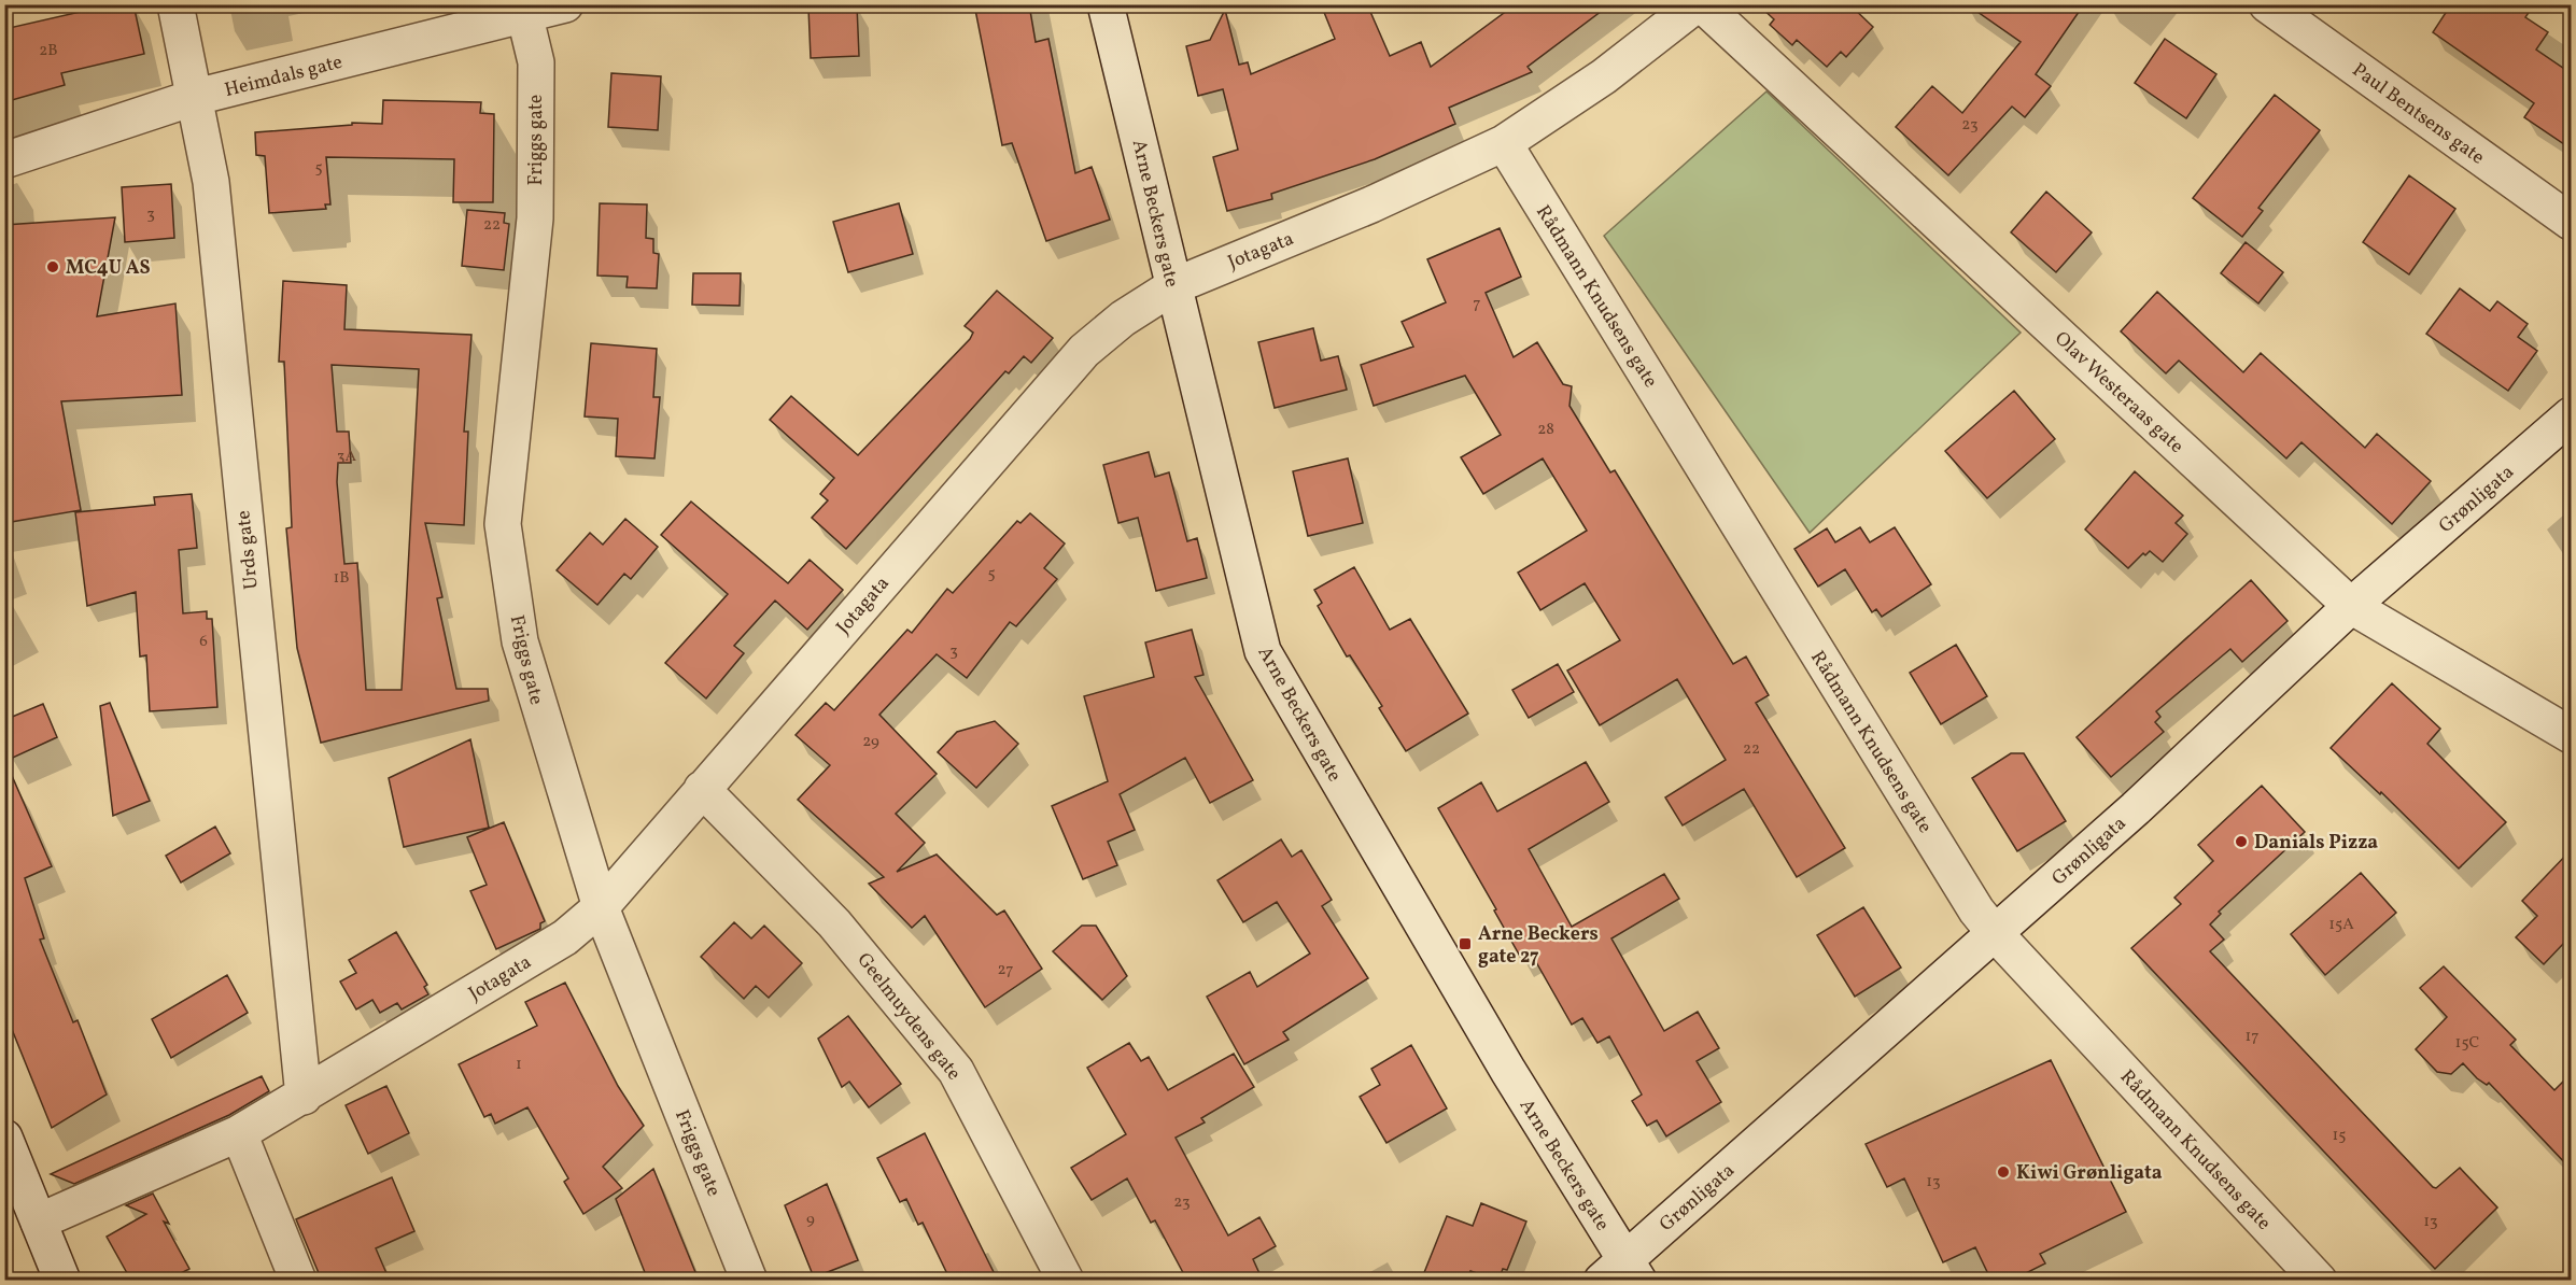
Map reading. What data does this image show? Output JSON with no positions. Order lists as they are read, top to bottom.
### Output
{
  "streets": {
    "street": [
      "Heimdals gate",
      "Paul Bentsens gate",
      "Friggs gate",
      "Arne Beckers gate",
      "Jotagata",
      "Rådmann Knudsens gate",
      "Olav Westeraas gate",
      "Grønligata",
      "Urds gate",
      "Geelmuydens gate"
    ]
  },
  "crossings": [
    ["Heimdals gate", "Friggs gate"],
    ["Heimdals gate", "Urds gate"],
    ["Friggs gate", "Jotagata"],
    ["Arne Beckers gate", "Jotagata"],
    ["Arne Beckers gate", "Grønligata"],
    ["Jotagata", "Rådmann Knudsens gate"],
    ["Jotagata", "Urds gate"],
    ["Jotagata", "Geelmuydens gate"],
    ["Rådmann Knudsens gate", "Grønligata"],
    ["Olav Westeraas gate", "Grønligata"]
  ],
  "places": {
    "other": ["MC4U AS", "Danials Pizza", "Kiwi Grønligata"],
    "transit": ["Arne Beckers gate 27"]
  },
  "house_numbers": [
    "2B",
    "23",
    "5",
    "3",
    "22",
    "7",
    "28",
    "3A",
    "5",
    "1B",
    "6",
    "3",
    "29",
    "22",
    "15A",
    "27",
    "17",
    "15C",
    "1",
    "15",
    "13",
    "23",
    "9",
    "13"
  ]
}
